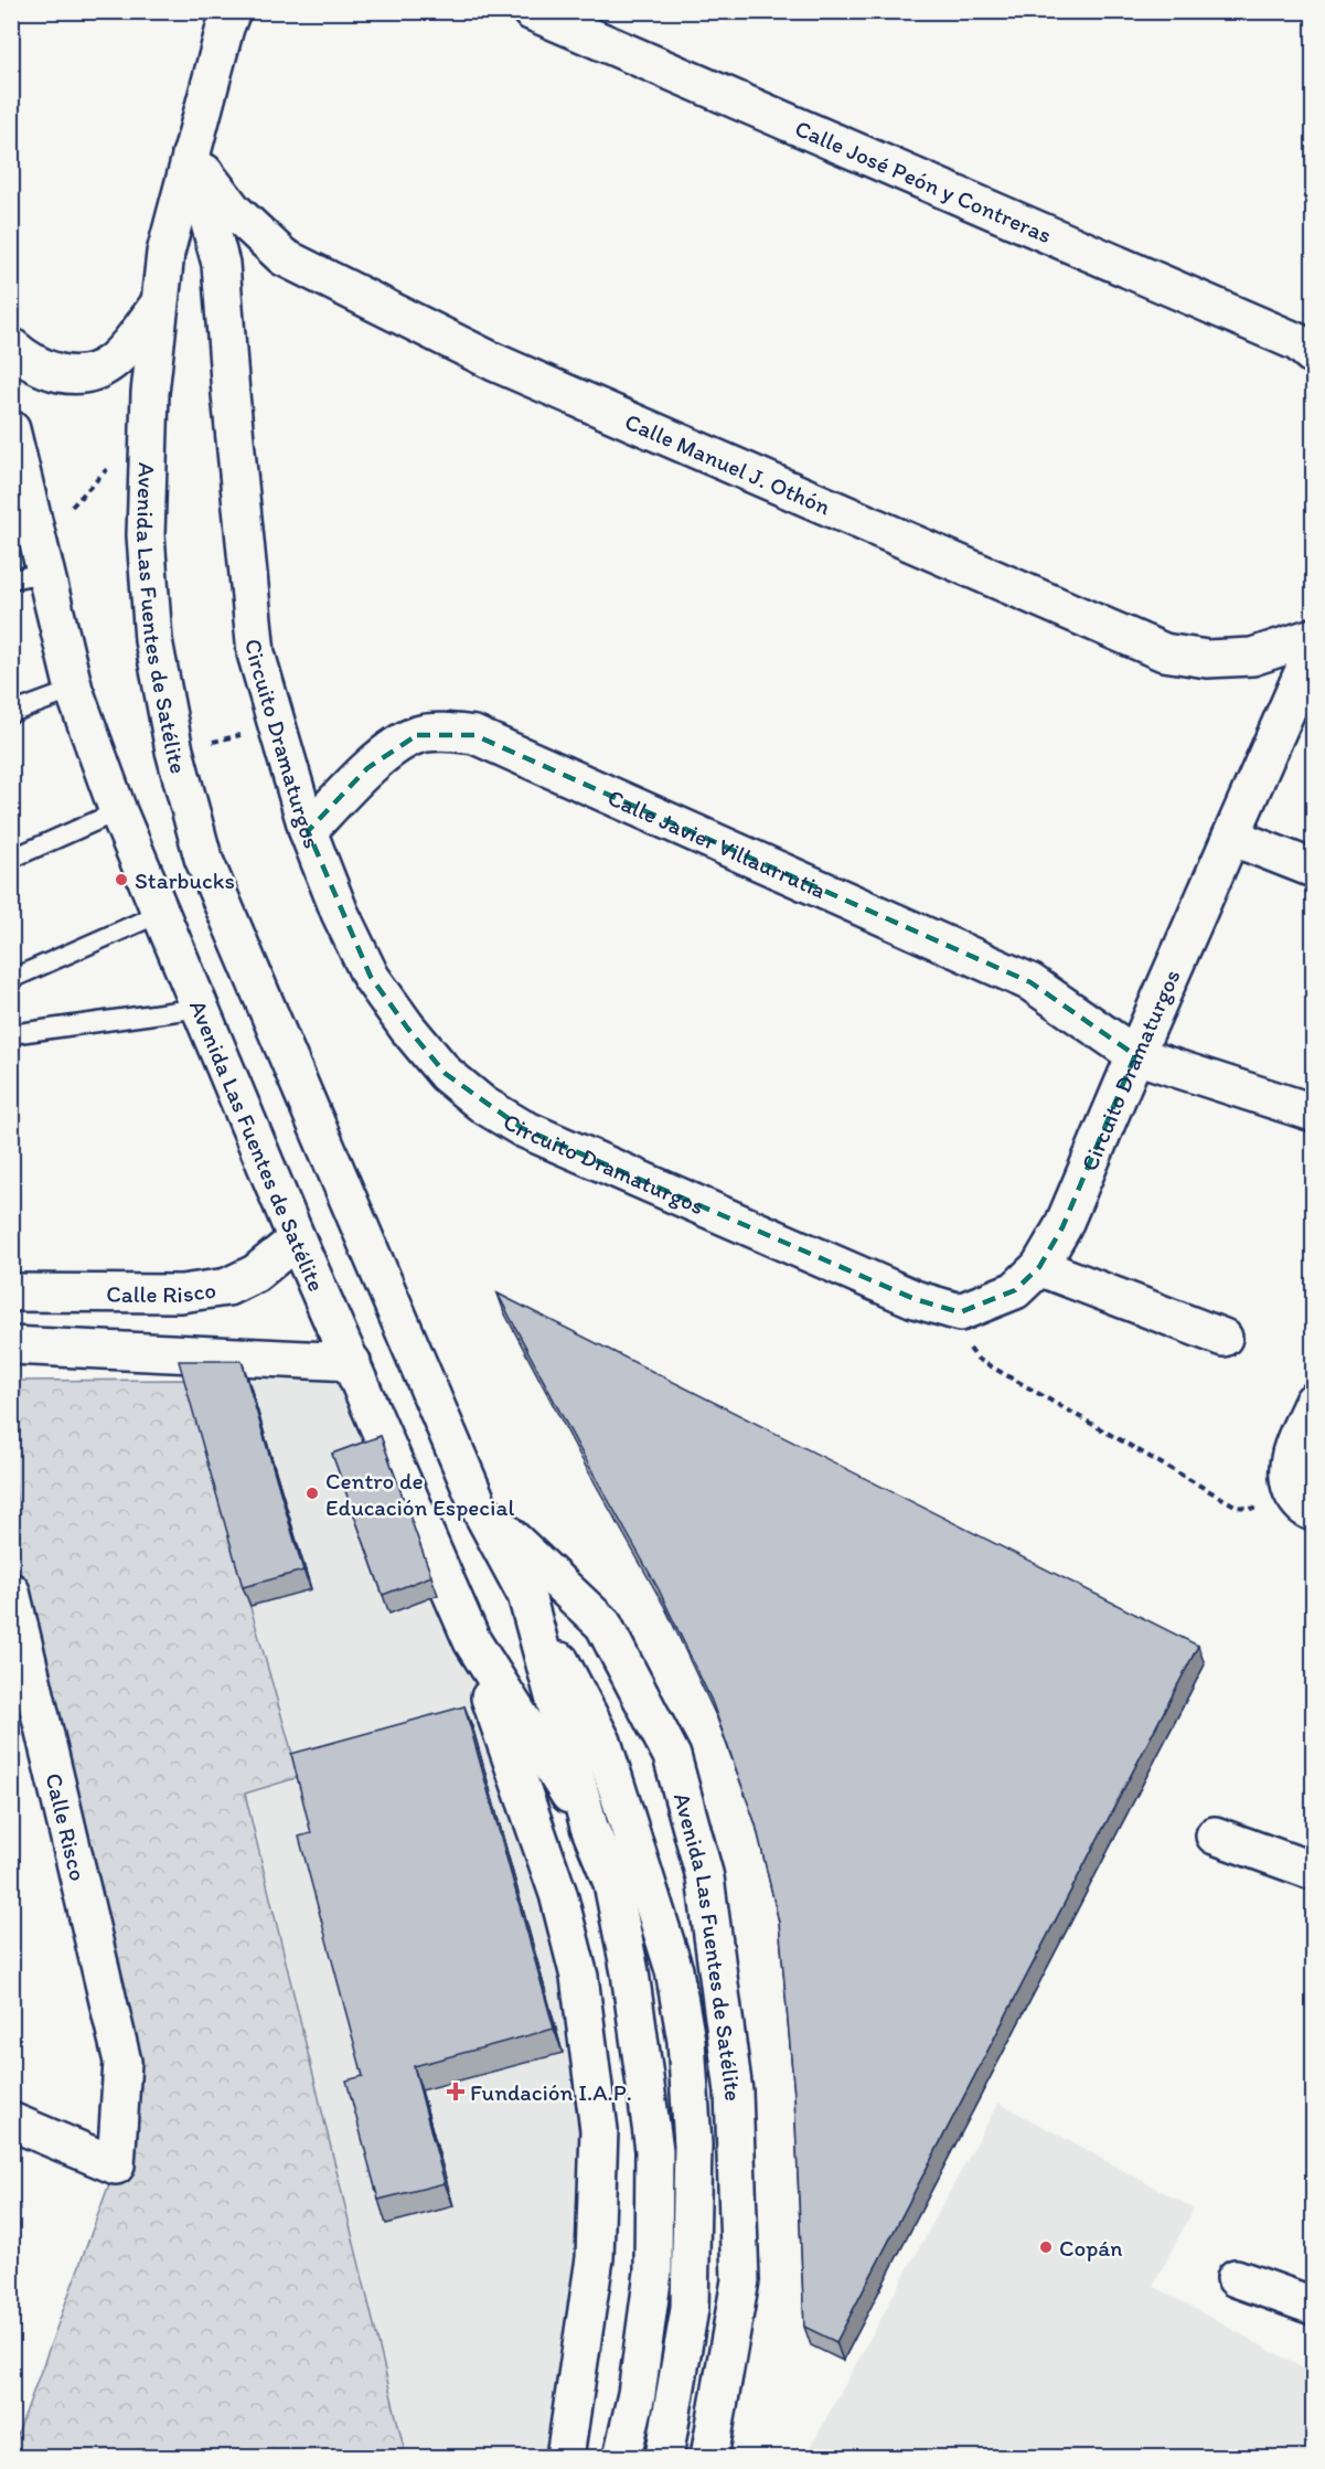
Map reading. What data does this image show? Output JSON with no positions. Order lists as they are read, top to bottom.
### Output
{
  "streets": {
    "street": [
      "Calle José Peón y Contreras",
      "Calle Manuel J. Othón",
      "Avenida Las Fuentes de Satélite",
      "Circuito Dramaturgos",
      "Calle Javier Villaurrutia",
      "Calle Risco"
    ]
  },
  "crossings": [
    ["Calle Manuel J. Othón", "Circuito Dramaturgos"],
    ["Avenida Las Fuentes de Satélite", "Calle Risco"],
    ["Circuito Dramaturgos", "Calle Javier Villaurrutia"]
  ],
  "places": {
    "other": ["Starbucks", "Centro de Educación Especial", "Copán"],
    "health": ["Fundación I.A.P."]
  }
}
